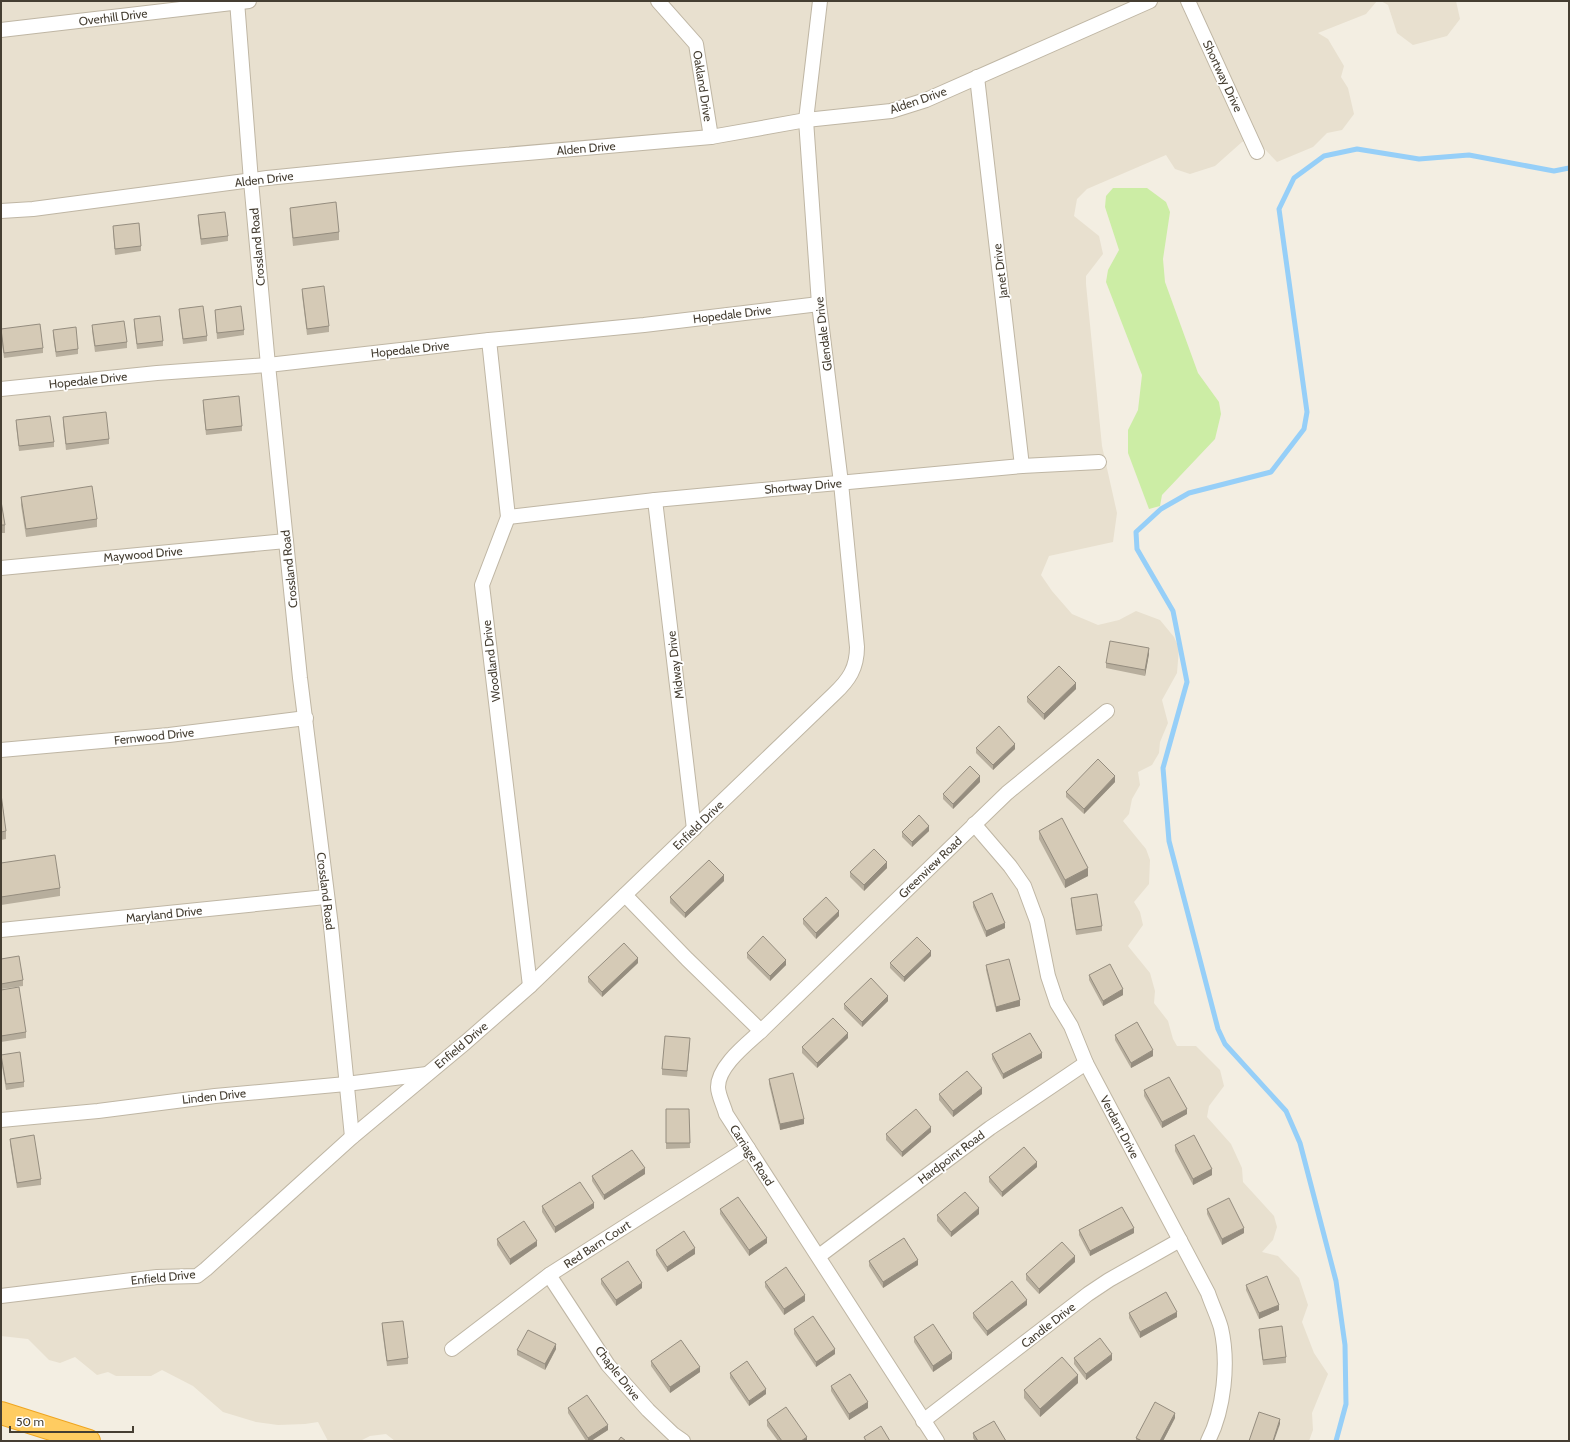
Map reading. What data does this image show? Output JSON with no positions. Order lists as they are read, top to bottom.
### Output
{
  "streets": {
    "street": [
      "Overhill Drive",
      "Shortway Drive",
      "Oakland Drive",
      "Alden Drive",
      "Crossland Road",
      "Janet Drive",
      "Hopedale Drive",
      "Glendale Drive",
      "Maywood Drive",
      "Woodland Drive",
      "Midway Drive",
      "Fernwood Drive",
      "Enfield Drive",
      "Greenview Road",
      "Maryland Drive",
      "Linden Drive",
      "Verdant Drive",
      "Carriage Road",
      "Hardpoint Road",
      "Red Barn Court",
      "Candle Drive",
      "Chaple Drive"
    ]
  },
  "crossings": [
    ["Overhill Drive", "Crossland Road"],
    ["Shortway Drive", "Janet Drive"],
    ["Shortway Drive", "Glendale Drive"],
    ["Shortway Drive", "Woodland Drive"],
    ["Shortway Drive", "Midway Drive"],
    ["Oakland Drive", "Alden Drive"],
    ["Alden Drive", "Crossland Road"],
    ["Alden Drive", "Janet Drive"],
    ["Alden Drive", "Glendale Drive"],
    ["Crossland Road", "Hopedale Drive"],
    ["Crossland Road", "Maywood Drive"],
    ["Crossland Road", "Fernwood Drive"],
    ["Crossland Road", "Enfield Drive"],
    ["Crossland Road", "Maryland Drive"],
    ["Crossland Road", "Linden Drive"],
    ["Hopedale Drive", "Glendale Drive"],
    ["Hopedale Drive", "Woodland Drive"],
    ["Glendale Drive", "Enfield Drive"],
    ["Woodland Drive", "Enfield Drive"],
    ["Midway Drive", "Enfield Drive"],
    ["Enfield Drive", "Linden Drive"],
    ["Greenview Road", "Verdant Drive"],
    ["Greenview Road", "Carriage Road"],
    ["Verdant Drive", "Hardpoint Road"],
    ["Verdant Drive", "Candle Drive"],
    ["Carriage Road", "Hardpoint Road"],
    ["Carriage Road", "Red Barn Court"],
    ["Carriage Road", "Candle Drive"],
    ["Red Barn Court", "Chaple Drive"]
  ],
  "scale_bar": "50 m"
}
